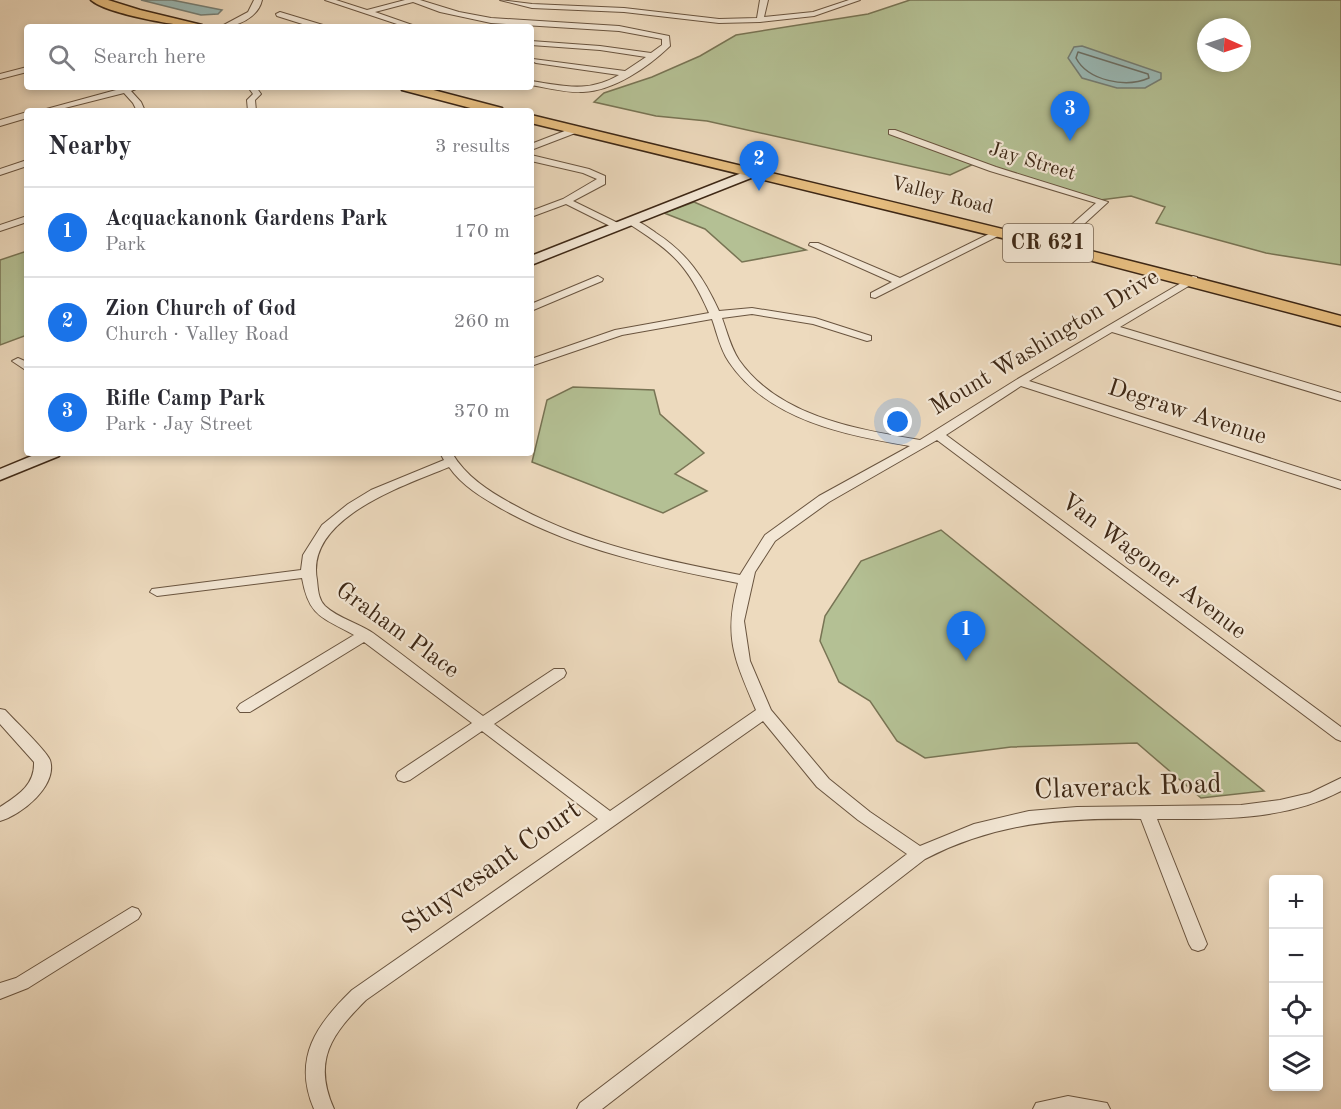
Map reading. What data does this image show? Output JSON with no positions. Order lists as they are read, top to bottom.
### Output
{
  "streets": {
    "main road": ["Valley Road", "CR 621"],
    "street": [
      "Jay Street",
      "Mount Washington Drive",
      "Degraw Avenue",
      "Van Wagoner Avenue",
      "Graham Place",
      "Claverack Road",
      "Stuyvesant Court"
    ]
  },
  "crossings": [
    ["Jay Street", "Valley Road"],
    ["Valley Road", "Mount Washington Drive"],
    ["Mount Washington Drive", "Degraw Avenue"],
    ["Mount Washington Drive", "Van Wagoner Avenue"],
    ["Mount Washington Drive", "Claverack Road"],
    ["Mount Washington Drive", "Stuyvesant Court"],
    ["Graham Place", "Stuyvesant Court"]
  ],
  "north": "right",
  "page": {
    "search": "Search here",
    "pins": ["3", "2", "1"],
    "heading": ["Nearby", "3 results"],
    "list": [
      {
        "mark": "1",
        "name": "Acquackanonk Gardens Park",
        "note": "Park",
        "value": "170 m"
      },
      {
        "mark": "2",
        "name": "Zion Church of God",
        "note": "Church · Valley Road",
        "value": "260 m"
      },
      {
        "mark": "3",
        "name": "Rifle Camp Park",
        "note": "Park · Jay Street",
        "value": "370 m"
      }
    ],
    "map_buttons": ["+", "−"]
  }
}
